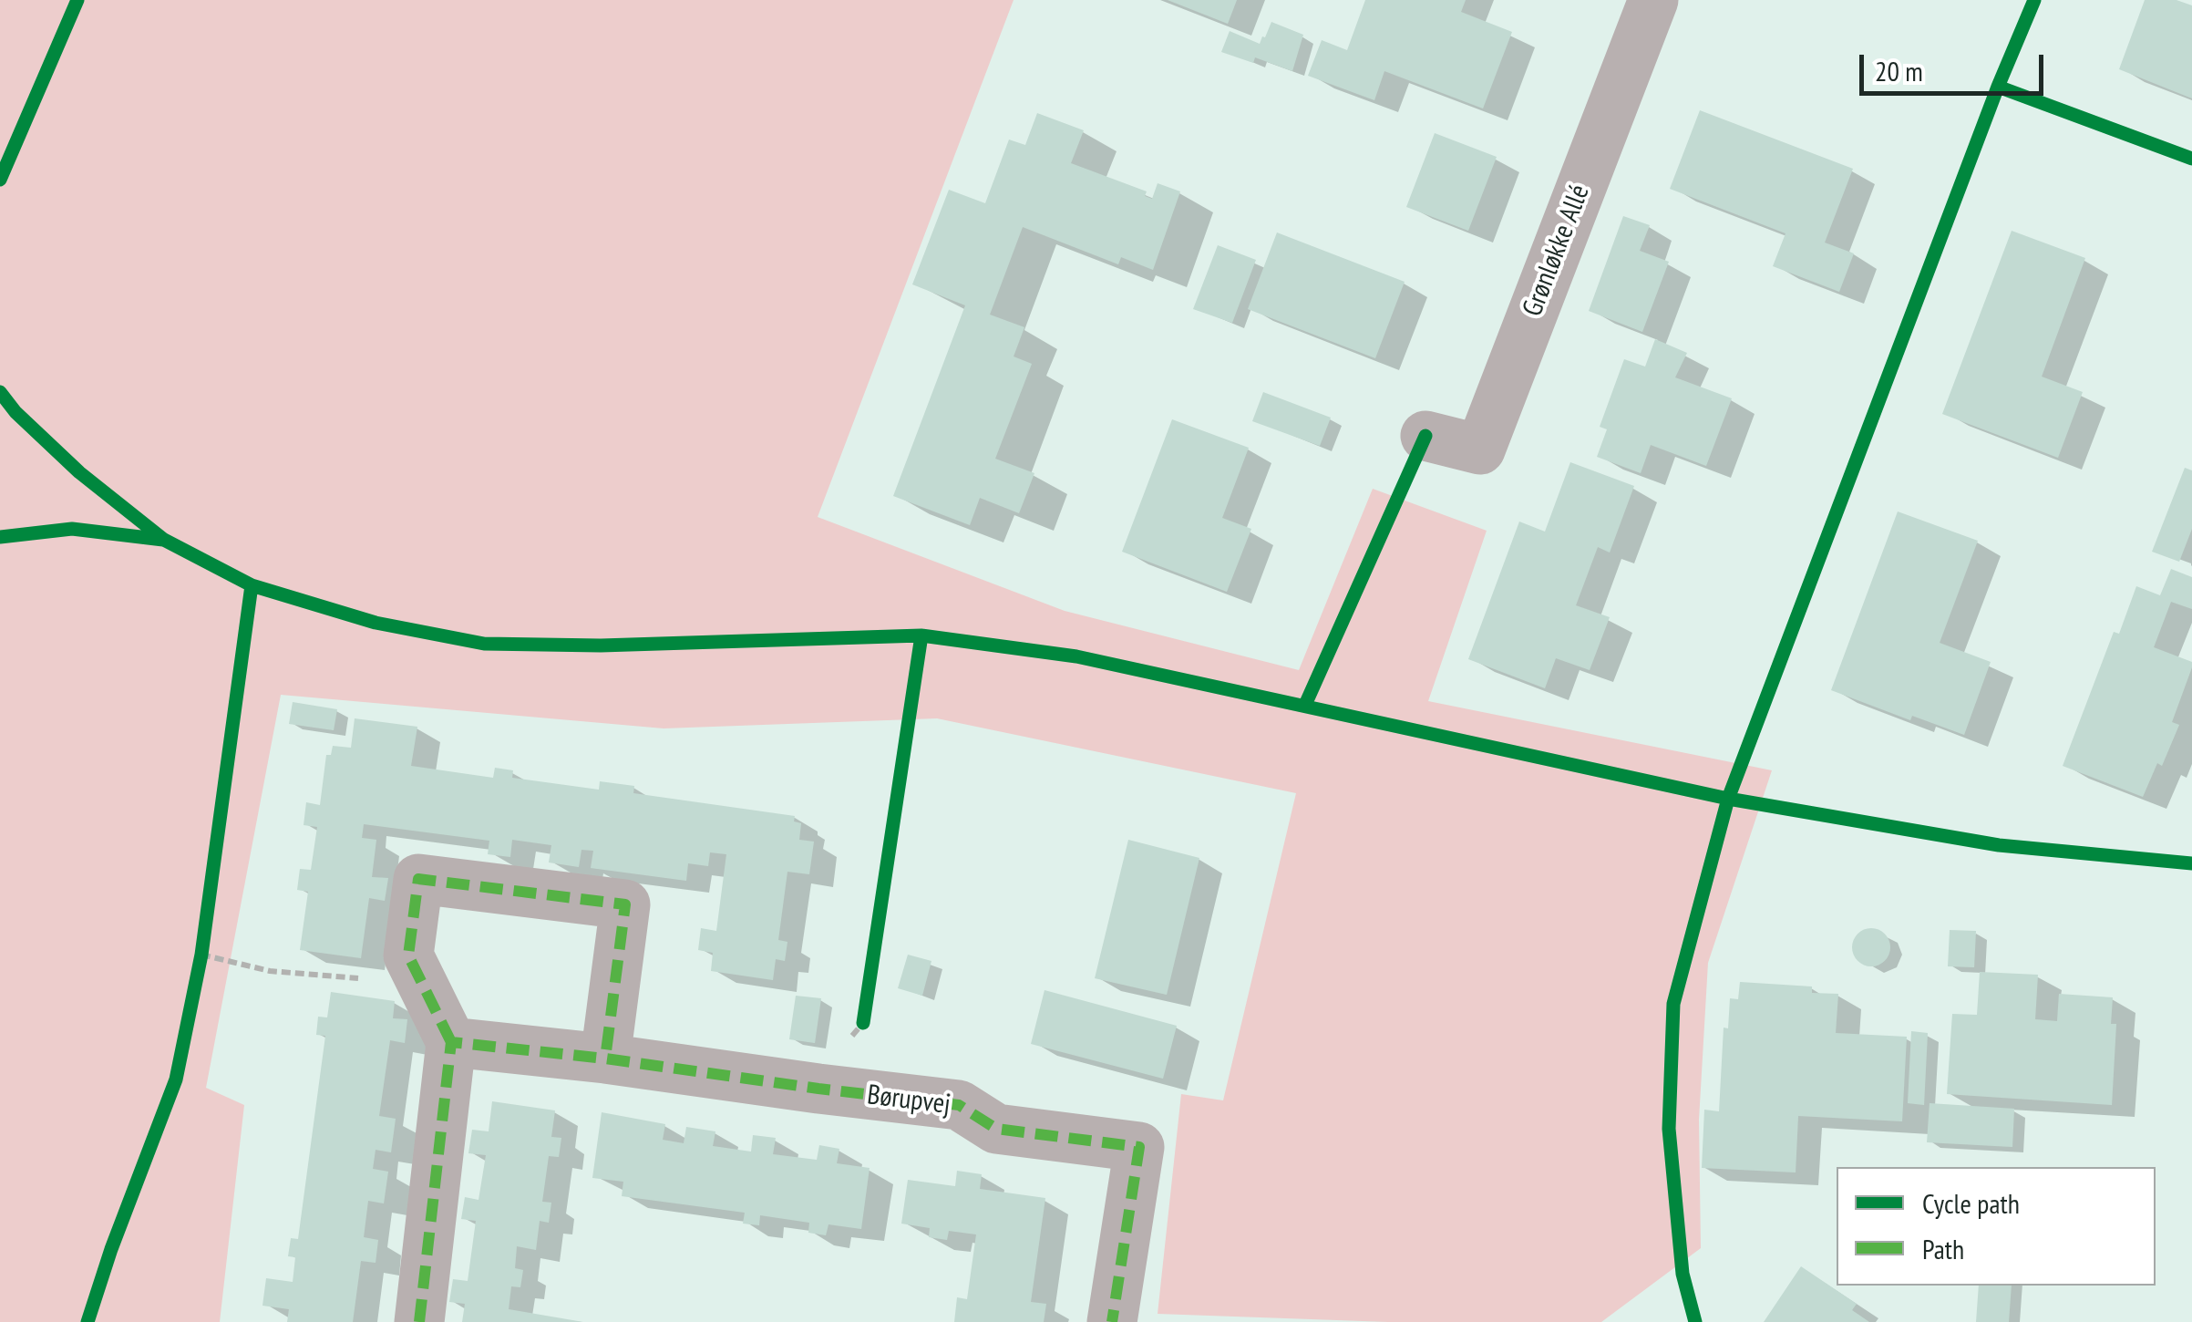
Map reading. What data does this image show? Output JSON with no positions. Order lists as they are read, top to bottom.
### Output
{
  "streets": {
    "street": ["Grønløkke Allé", "Børupvej"]
  },
  "legend": ["Cycle path", "Path"],
  "scale_bar": "20 m"
}
